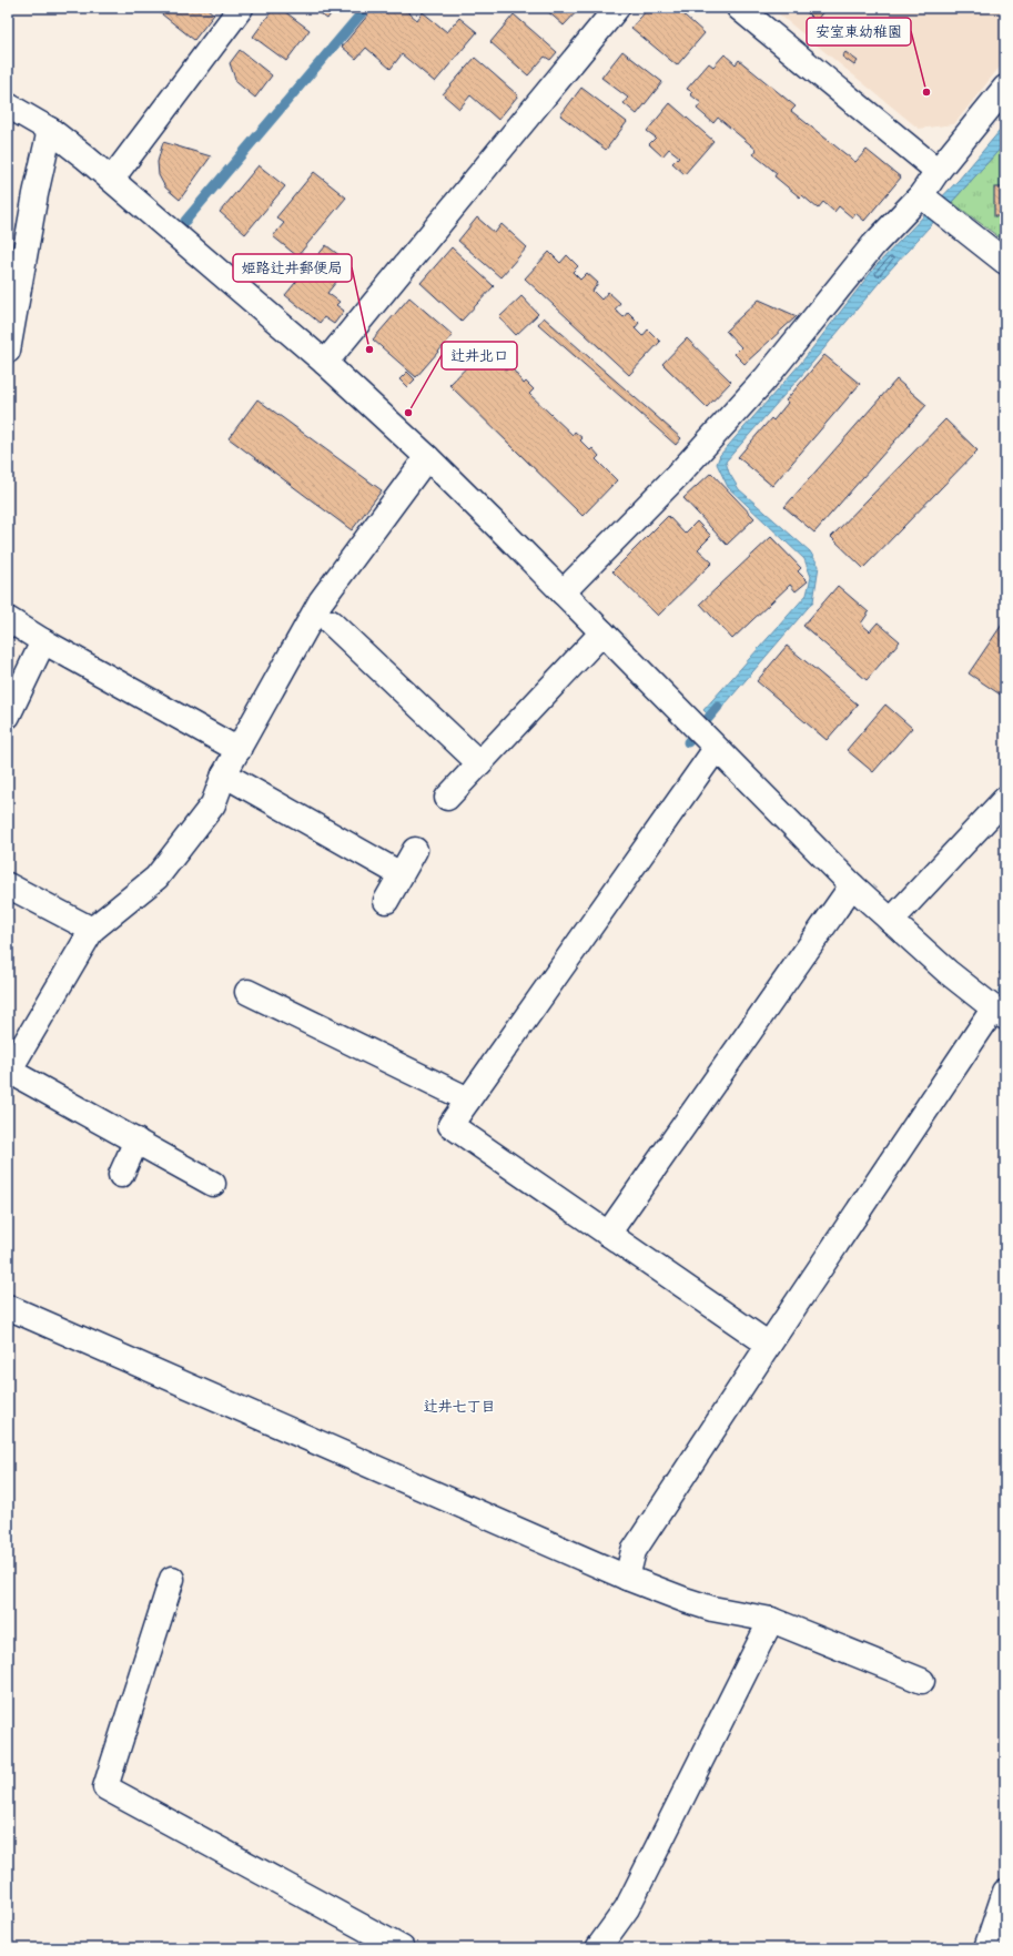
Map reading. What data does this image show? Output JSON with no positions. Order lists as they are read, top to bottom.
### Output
{
  "districts": ["辻井七丁目"],
  "places": ["安室東幼稚園", "姫路辻井郵便局", "辻井北口"]
}
